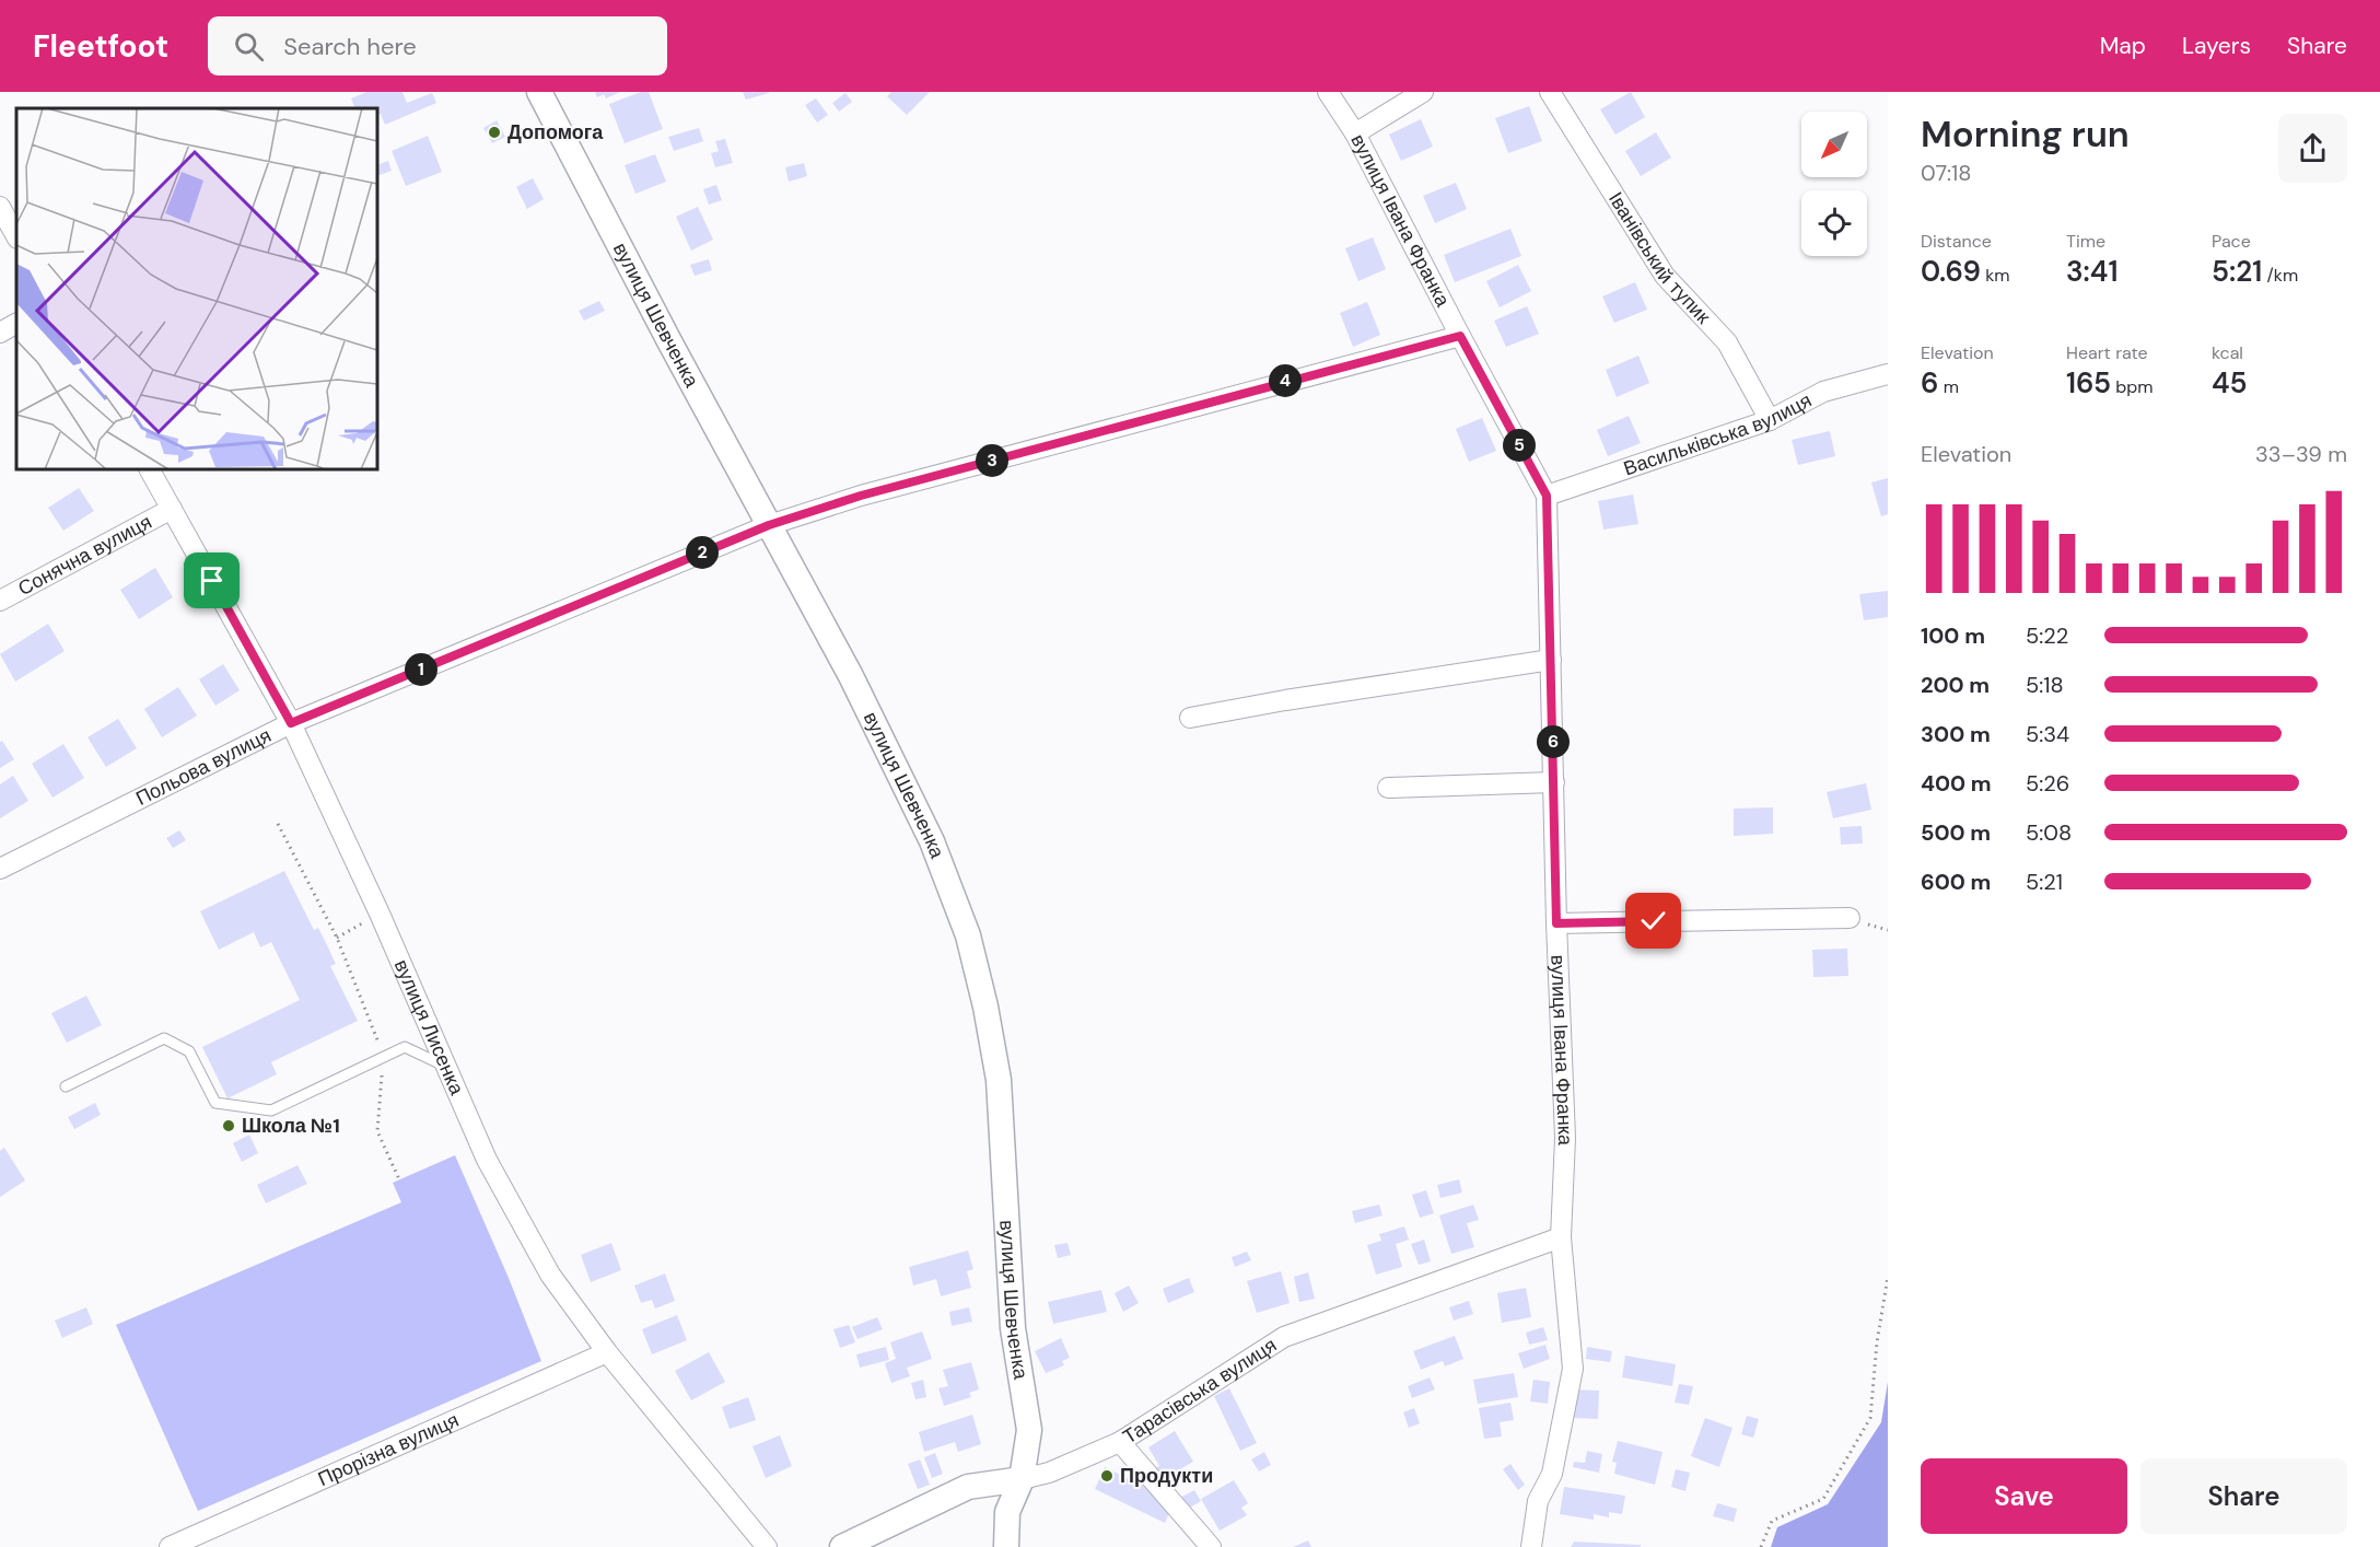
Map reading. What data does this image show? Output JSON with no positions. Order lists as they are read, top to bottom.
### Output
{
  "streets": {
    "street": [
      "вулиця Івана Франка",
      "Іванівський тупик",
      "вулиця Шевченка",
      "Васильківська вулиця",
      "Сонячна вулиця",
      "Польова вулиця",
      "вулиця Лисенка",
      "Тарасівська вулиця",
      "Прорізна вулиця"
    ]
  },
  "crossings": [
    ["вулиця Івана Франка", "Васильківська вулиця"],
    ["вулиця Івана Франка", "Польова вулиця"],
    ["вулиця Івана Франка", "Тарасівська вулиця"],
    ["Іванівський тупик", "Васильківська вулиця"],
    ["вулиця Шевченка", "Польова вулиця"],
    ["вулиця Шевченка", "Тарасівська вулиця"],
    ["Сонячна вулиця", "вулиця Лисенка"],
    ["Польова вулиця", "вулиця Лисенка"],
    ["вулиця Лисенка", "Прорізна вулиця"]
  ],
  "places": ["Допомога", "Школа №1", "Продукти"],
  "north": "bottom left",
  "page": {
    "header": "Fleetfoot",
    "search": "Search here",
    "nav": ["Map", "Layers", "Share"],
    "heading": ["Morning run", "07:18"],
    "stats": [
      ["Distance", "0.69 km"],
      ["Time", "3:41"],
      ["Pace", "5:21 /km"],
      ["Elevation", "6 m"],
      ["Heart rate", "165 bpm"],
      ["kcal", "45"]
    ],
    "pins": [
      "4",
      "5",
      "3",
      "2",
      "1",
      "6"
    ],
    "chart": ["Elevation", "33–39 m"],
    "list": [
      {
        "name": "100 m",
        "note": "5:22"
      },
      {
        "name": "200 m",
        "note": "5:18"
      },
      {
        "name": "300 m",
        "note": "5:34"
      },
      {
        "name": "400 m",
        "note": "5:26"
      },
      {
        "name": "500 m",
        "note": "5:08"
      },
      {
        "name": "600 m",
        "note": "5:21"
      }
    ],
    "buttons": ["Save", "Share"]
  }
}
